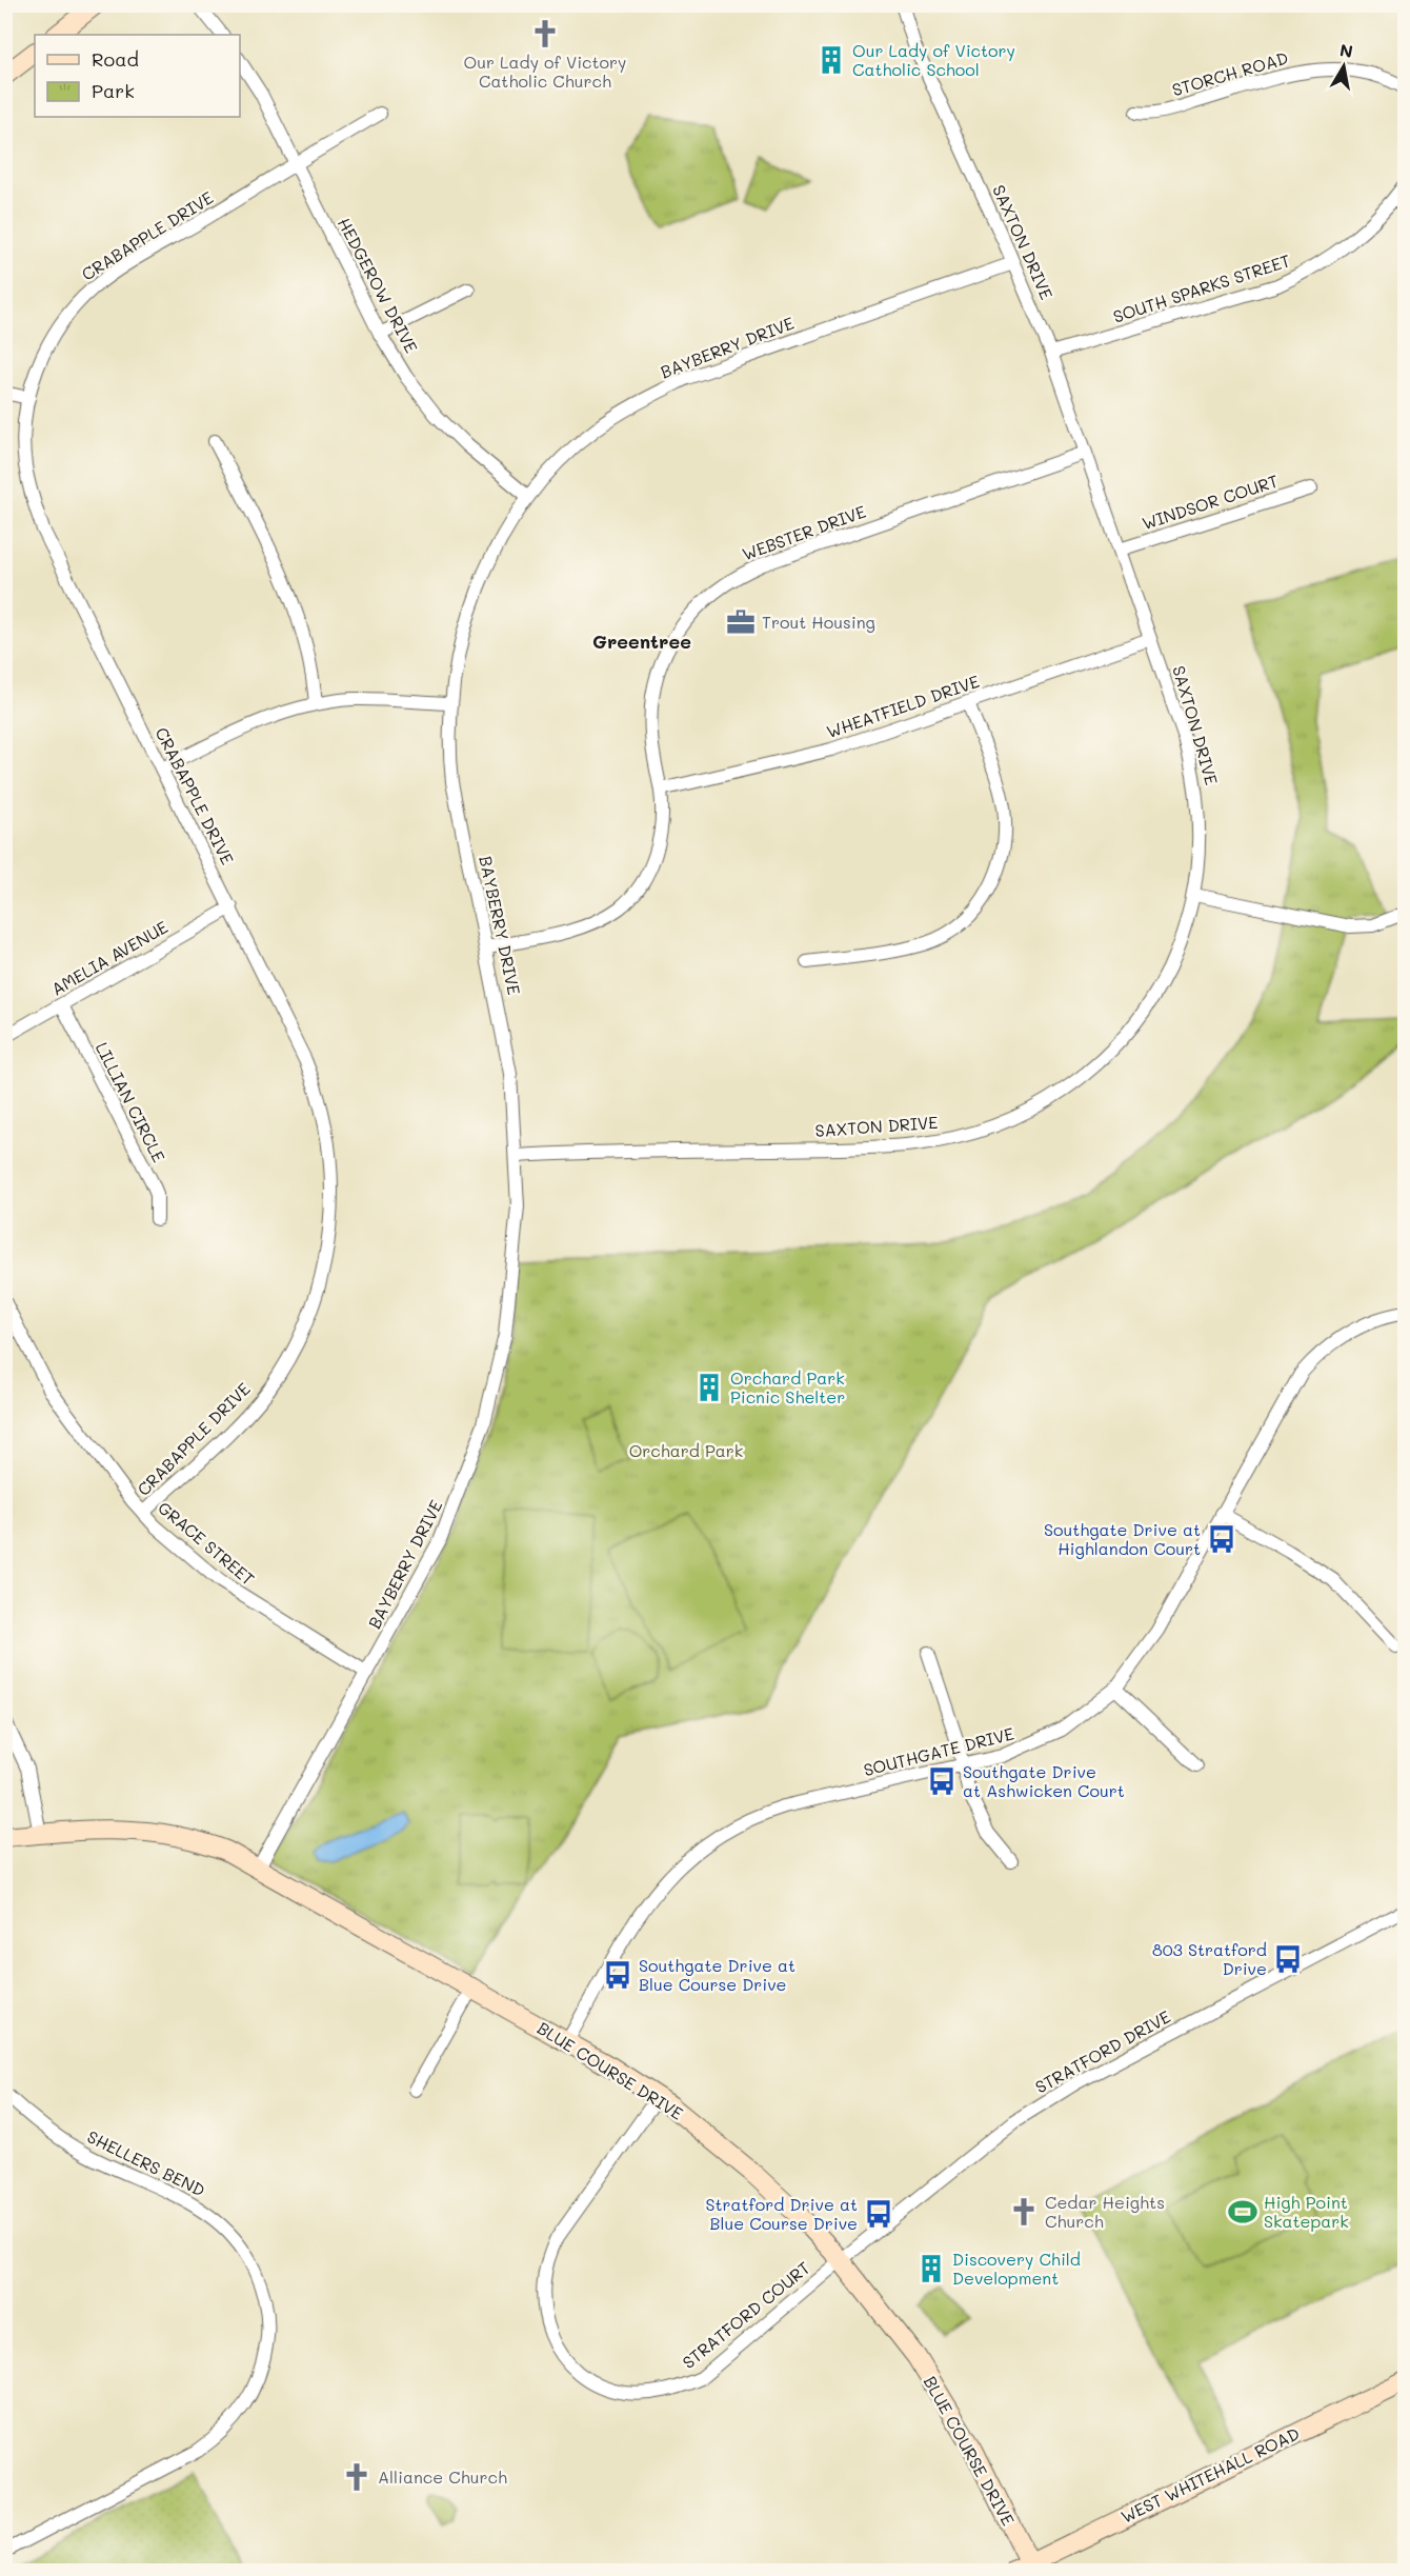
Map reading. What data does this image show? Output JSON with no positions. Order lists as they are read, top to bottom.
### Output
{
  "streets": {
    "main road": ["BLUE COURSE DRIVE", "WEST WHITEHALL ROAD"],
    "street": [
      "STORCH ROAD",
      "CRABAPPLE DRIVE",
      "SAXTON DRIVE",
      "HEDGEROW DRIVE",
      "SOUTH SPARKS STREET",
      "BAYBERRY DRIVE",
      "WINDSOR COURT",
      "WEBSTER DRIVE",
      "WHEATFIELD DRIVE",
      "AMELIA AVENUE",
      "LILLIAN CIRCLE",
      "GRACE STREET",
      "SOUTHGATE DRIVE",
      "STRATFORD DRIVE",
      "SHELLERS BEND",
      "STRATFORD COURT"
    ]
  },
  "crossings": [
    ["CRABAPPLE DRIVE", "HEDGEROW DRIVE"],
    ["CRABAPPLE DRIVE", "AMELIA AVENUE"],
    ["CRABAPPLE DRIVE", "GRACE STREET"],
    ["SAXTON DRIVE", "SOUTH SPARKS STREET"],
    ["SAXTON DRIVE", "BAYBERRY DRIVE"],
    ["SAXTON DRIVE", "WINDSOR COURT"],
    ["SAXTON DRIVE", "WEBSTER DRIVE"],
    ["SAXTON DRIVE", "WHEATFIELD DRIVE"],
    ["HEDGEROW DRIVE", "BAYBERRY DRIVE"],
    ["BAYBERRY DRIVE", "WEBSTER DRIVE"],
    ["BAYBERRY DRIVE", "GRACE STREET"],
    ["BAYBERRY DRIVE", "BLUE COURSE DRIVE"],
    ["WEBSTER DRIVE", "WHEATFIELD DRIVE"],
    ["AMELIA AVENUE", "LILLIAN CIRCLE"],
    ["SOUTHGATE DRIVE", "BLUE COURSE DRIVE"],
    ["STRATFORD DRIVE", "BLUE COURSE DRIVE"],
    ["STRATFORD DRIVE", "STRATFORD COURT"],
    ["BLUE COURSE DRIVE", "STRATFORD COURT"],
    ["BLUE COURSE DRIVE", "WEST WHITEHALL ROAD"]
  ],
  "districts": ["Greentree"],
  "parks": ["Orchard Park"],
  "places": {
    "church": ["Our Lady of Victory Catholic Church", "Cedar Heights Church", "Alliance Church"],
    "building": ["Our Lady of Victory Catholic School", "Orchard Park Picnic Shelter", "Discovery Child Development"],
    "office": ["Trout Housing"],
    "bus stop": [
      "Southgate Drive at Highlandon Court",
      "Southgate Drive at Ashwicken Court",
      "803 Stratford Drive",
      "Southgate Drive at Blue Course Drive",
      "Stratford Drive at Blue Course Drive"
    ],
    "sports": ["High Point Skatepark"]
  },
  "legend": ["Road", "Park"],
  "north": "top"
}
